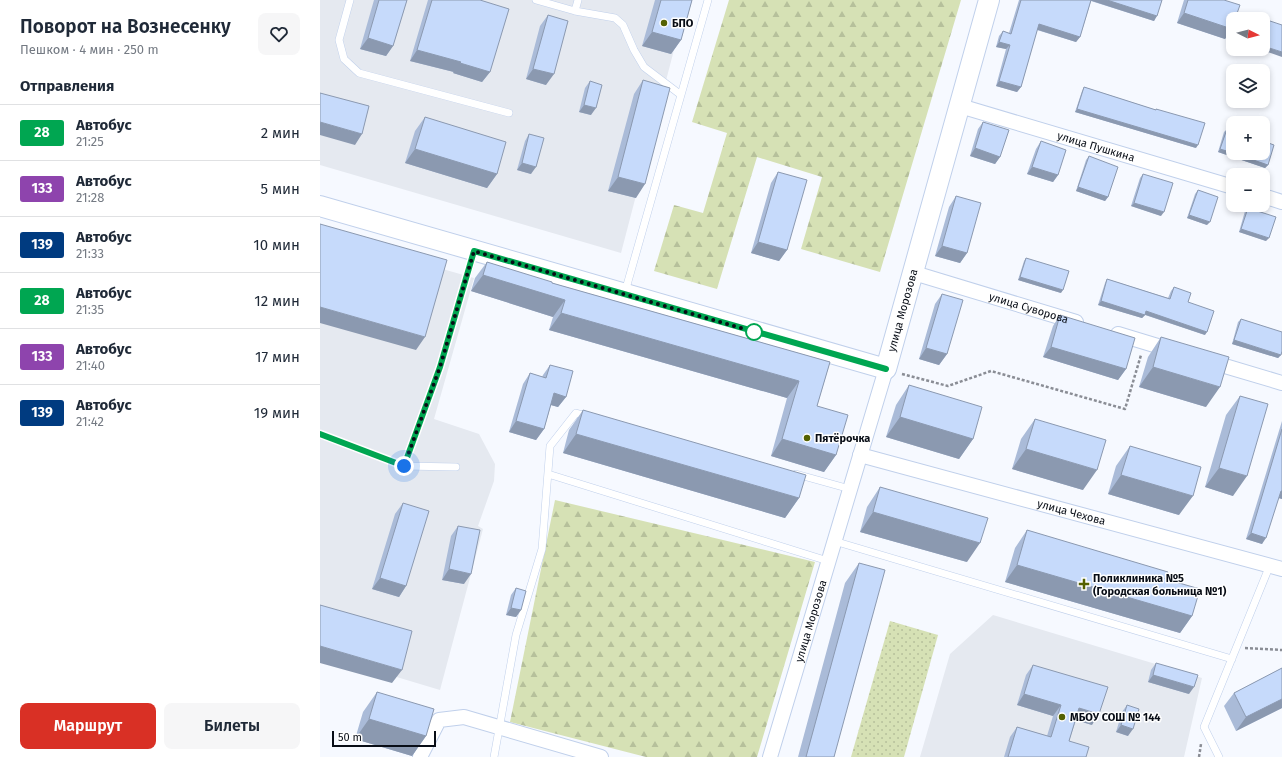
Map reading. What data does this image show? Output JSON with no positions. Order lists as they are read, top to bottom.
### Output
{
  "streets": {
    "street": [
      "улица Пушкина",
      "улица Суворова",
      "улица Морозова",
      "улица Чехова"
    ]
  },
  "crossings": [
    ["улица Пушкина", "улица Морозова"],
    ["улица Суворова", "улица Морозова"],
    ["улица Морозова", "улица Чехова"]
  ],
  "places": {
    "other": ["БПО", "Пятёрочка", "МБОУ СОШ № 144"],
    "health": ["Поликлиника №5 (Городская больница №1)"]
  },
  "lines": ["bus line 28"],
  "scale_bar": "50 m",
  "north": "right",
  "page": {
    "heading": [
      ["Поворот на Вознесенку", "Пешком · 4 мин · 250 m"],
      "Отправления"
    ],
    "map_buttons": ["+", "−"],
    "list": [
      {
        "mark": "28",
        "name": "Автобус",
        "note": "21:25",
        "value": "2 мин"
      },
      {
        "mark": "133",
        "name": "Автобус",
        "note": "21:28",
        "value": "5 мин"
      },
      {
        "mark": "139",
        "name": "Автобус",
        "note": "21:33",
        "value": "10 мин"
      },
      {
        "mark": "28",
        "name": "Автобус",
        "note": "21:35",
        "value": "12 мин"
      },
      {
        "mark": "133",
        "name": "Автобус",
        "note": "21:40",
        "value": "17 мин"
      },
      {
        "mark": "139",
        "name": "Автобус",
        "note": "21:42",
        "value": "19 мин"
      }
    ],
    "buttons": ["Маршрут", "Билеты"],
    "scale": "50 m"
  }
}
